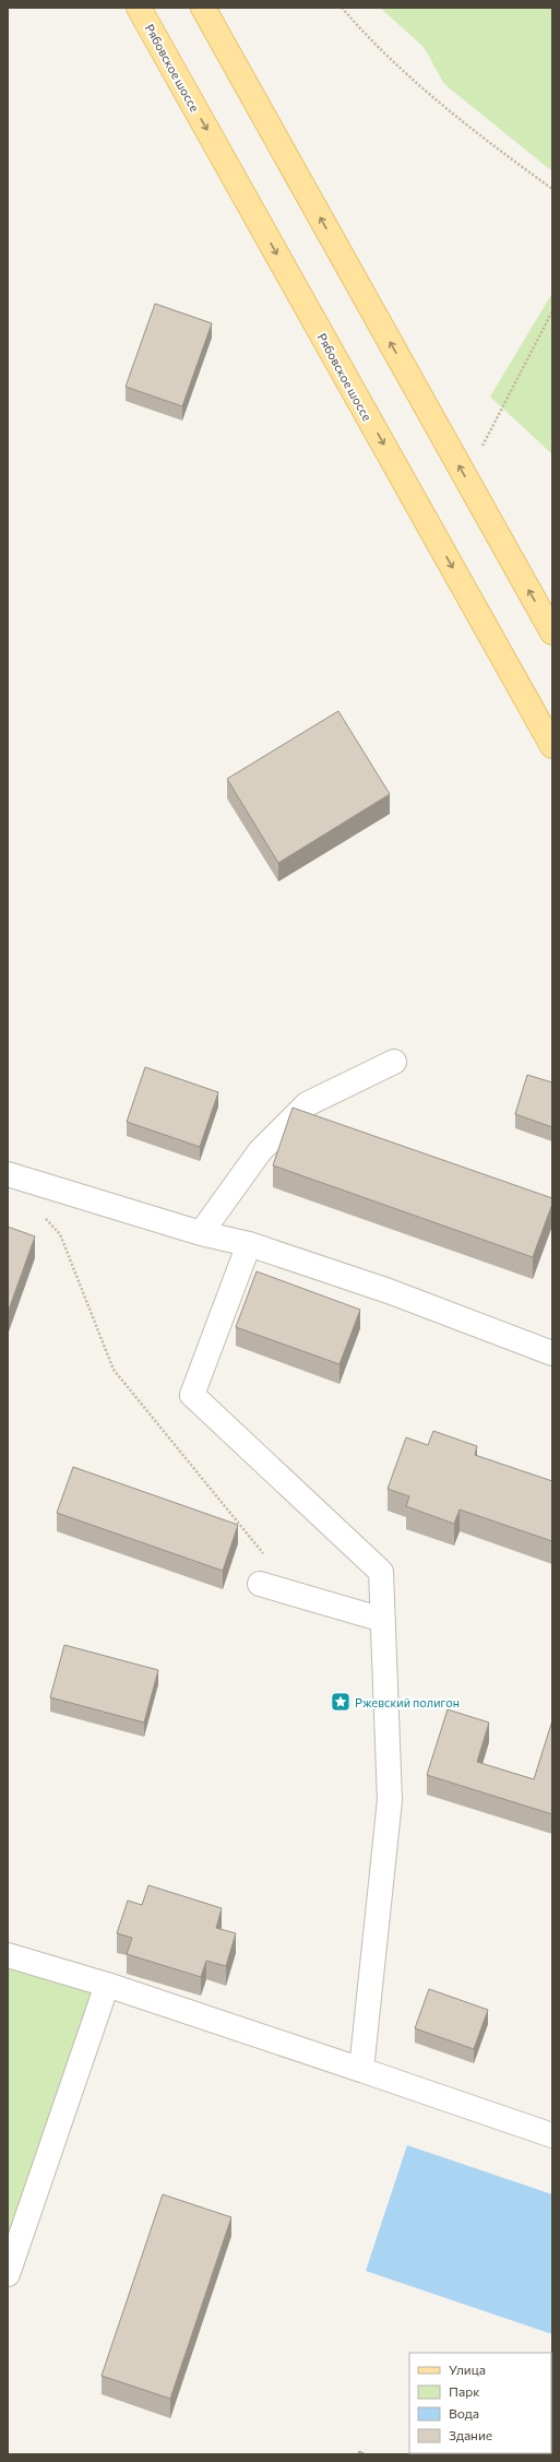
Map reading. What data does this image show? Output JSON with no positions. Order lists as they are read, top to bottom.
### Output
{
  "streets": {
    "main road": ["Рябовское шоссе"]
  },
  "places": {
    "place": ["Ржевский полигон"]
  },
  "legend": [
    "Улица",
    "Парк",
    "Вода",
    "Здание"
  ]
}
